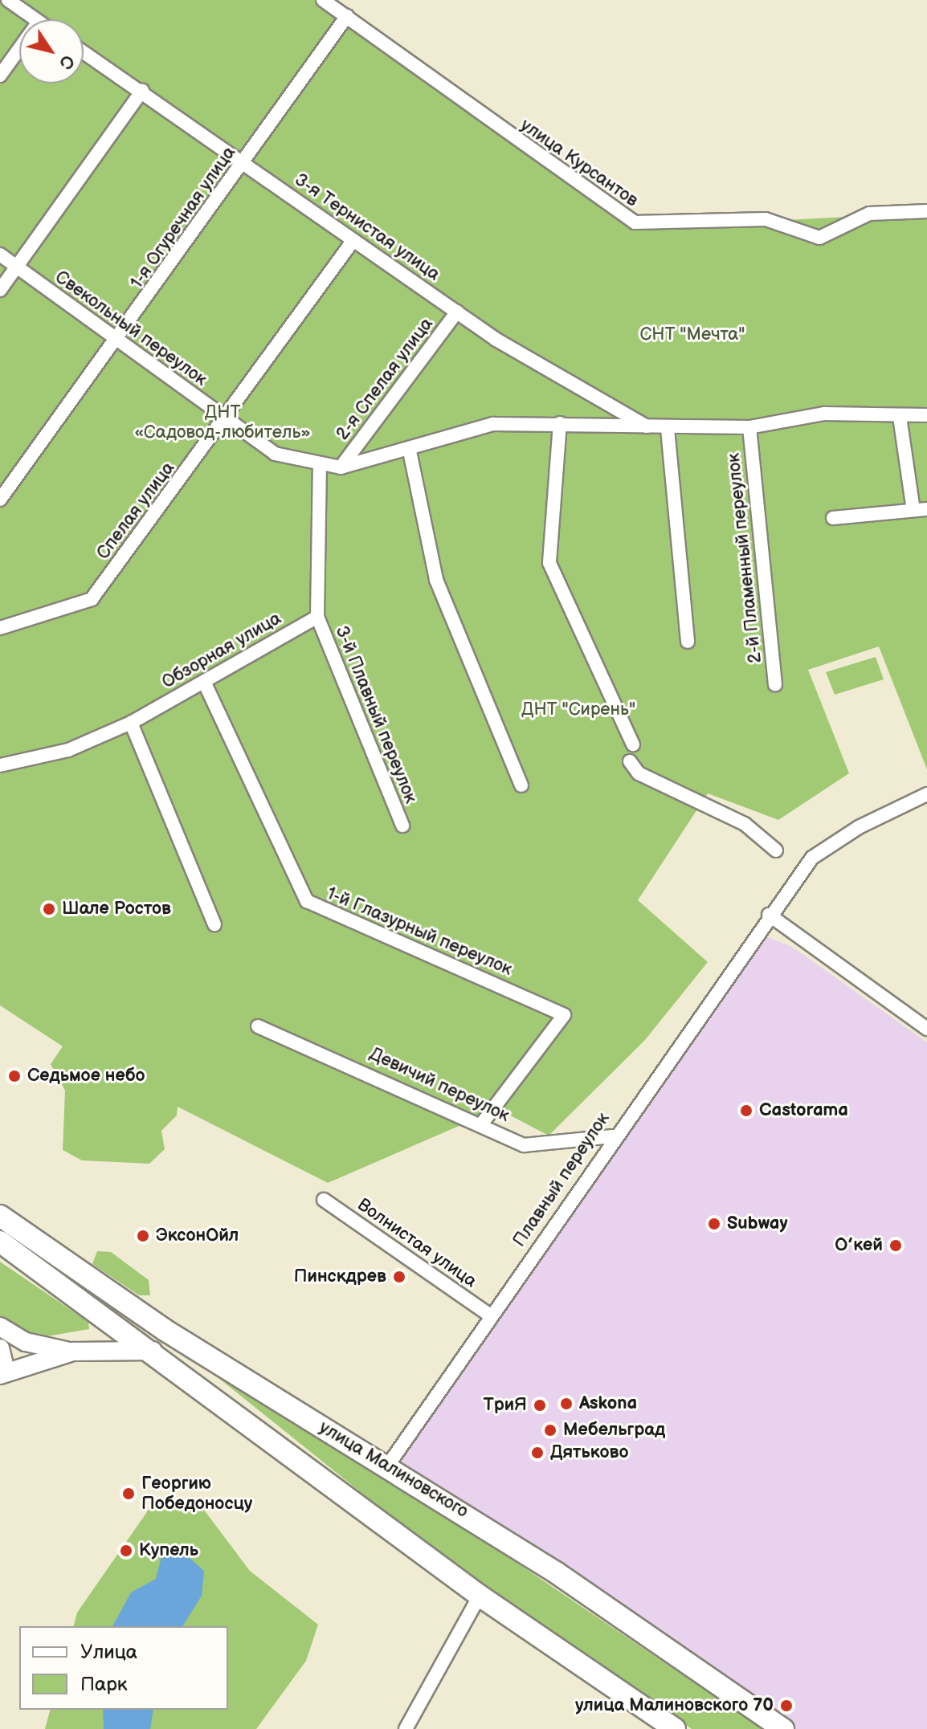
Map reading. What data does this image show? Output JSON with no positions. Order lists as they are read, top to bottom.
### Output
{
  "streets": {
    "highway": ["улица Малиновского"],
    "street": [
      "улица Курсантов",
      "1-я Огуречная улица",
      "3-я Тернистая улица",
      "Свекольный переулок",
      "2-я Спелая улица",
      "Спелая улица",
      "2-й Пламенный переулок",
      "Обзорная улица",
      "3-й Плавный переулок",
      "1-й Глазурный переулок",
      "Девичий переулок",
      "Плавный переулок",
      "Волнистая улица"
    ]
  },
  "crossings": [
    ["улица Курсантов", "1-я Огуречная улица"],
    ["1-я Огуречная улица", "3-я Тернистая улица"],
    ["1-я Огуречная улица", "Свекольный переулок"],
    ["3-я Тернистая улица", "Свекольный переулок"],
    ["3-я Тернистая улица", "2-я Спелая улица"],
    ["3-я Тернистая улица", "Спелая улица"],
    ["Свекольный переулок", "2-я Спелая улица"],
    ["Свекольный переулок", "Спелая улица"],
    ["Свекольный переулок", "2-й Пламенный переулок"],
    ["Обзорная улица", "3-й Плавный переулок"],
    ["Обзорная улица", "1-й Глазурный переулок"],
    ["1-й Глазурный переулок", "Девичий переулок"],
    ["Девичий переулок", "Плавный переулок"],
    ["Плавный переулок", "Волнистая улица"],
    ["Плавный переулок", "улица Малиновского"]
  ],
  "parks": ["СНТ \"Мечта\"", "ДНТ «Садовод-любитель»", "ДНТ \"Сирень\""],
  "places": [
    "Шале Ростов",
    "Седьмое небо",
    "Castorama",
    "Subway",
    "ЭксонОйл",
    "О’кей",
    "Пинскдрев",
    "Askona",
    "ТриЯ",
    "Мебельград",
    "Дятьково",
    "Георгию Победоносцу",
    "Купель",
    "улица Малиновского 70"
  ],
  "legend": ["Улица", "Парк"],
  "north": "bottom right"
}
